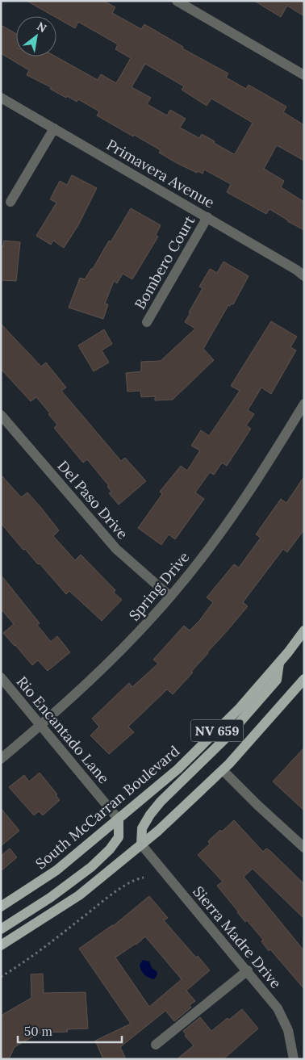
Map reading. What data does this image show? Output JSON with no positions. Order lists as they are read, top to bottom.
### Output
{
  "streets": {
    "main road": ["NV 659", "South McCarran Boulevard"],
    "street": [
      "Primavera Avenue",
      "Bombero Court",
      "Del Paso Drive",
      "Spring Drive",
      "Rio Encantado Lane",
      "Sierra Madre Drive"
    ]
  },
  "crossings": [
    ["Primavera Avenue", "Bombero Court"],
    ["Del Paso Drive", "Spring Drive"],
    ["Spring Drive", "Rio Encantado Lane"],
    ["Rio Encantado Lane", "South McCarran Boulevard"],
    ["NV 659", "Sierra Madre Drive"]
  ],
  "scale_bar": "50 m",
  "north": "top right"
}
